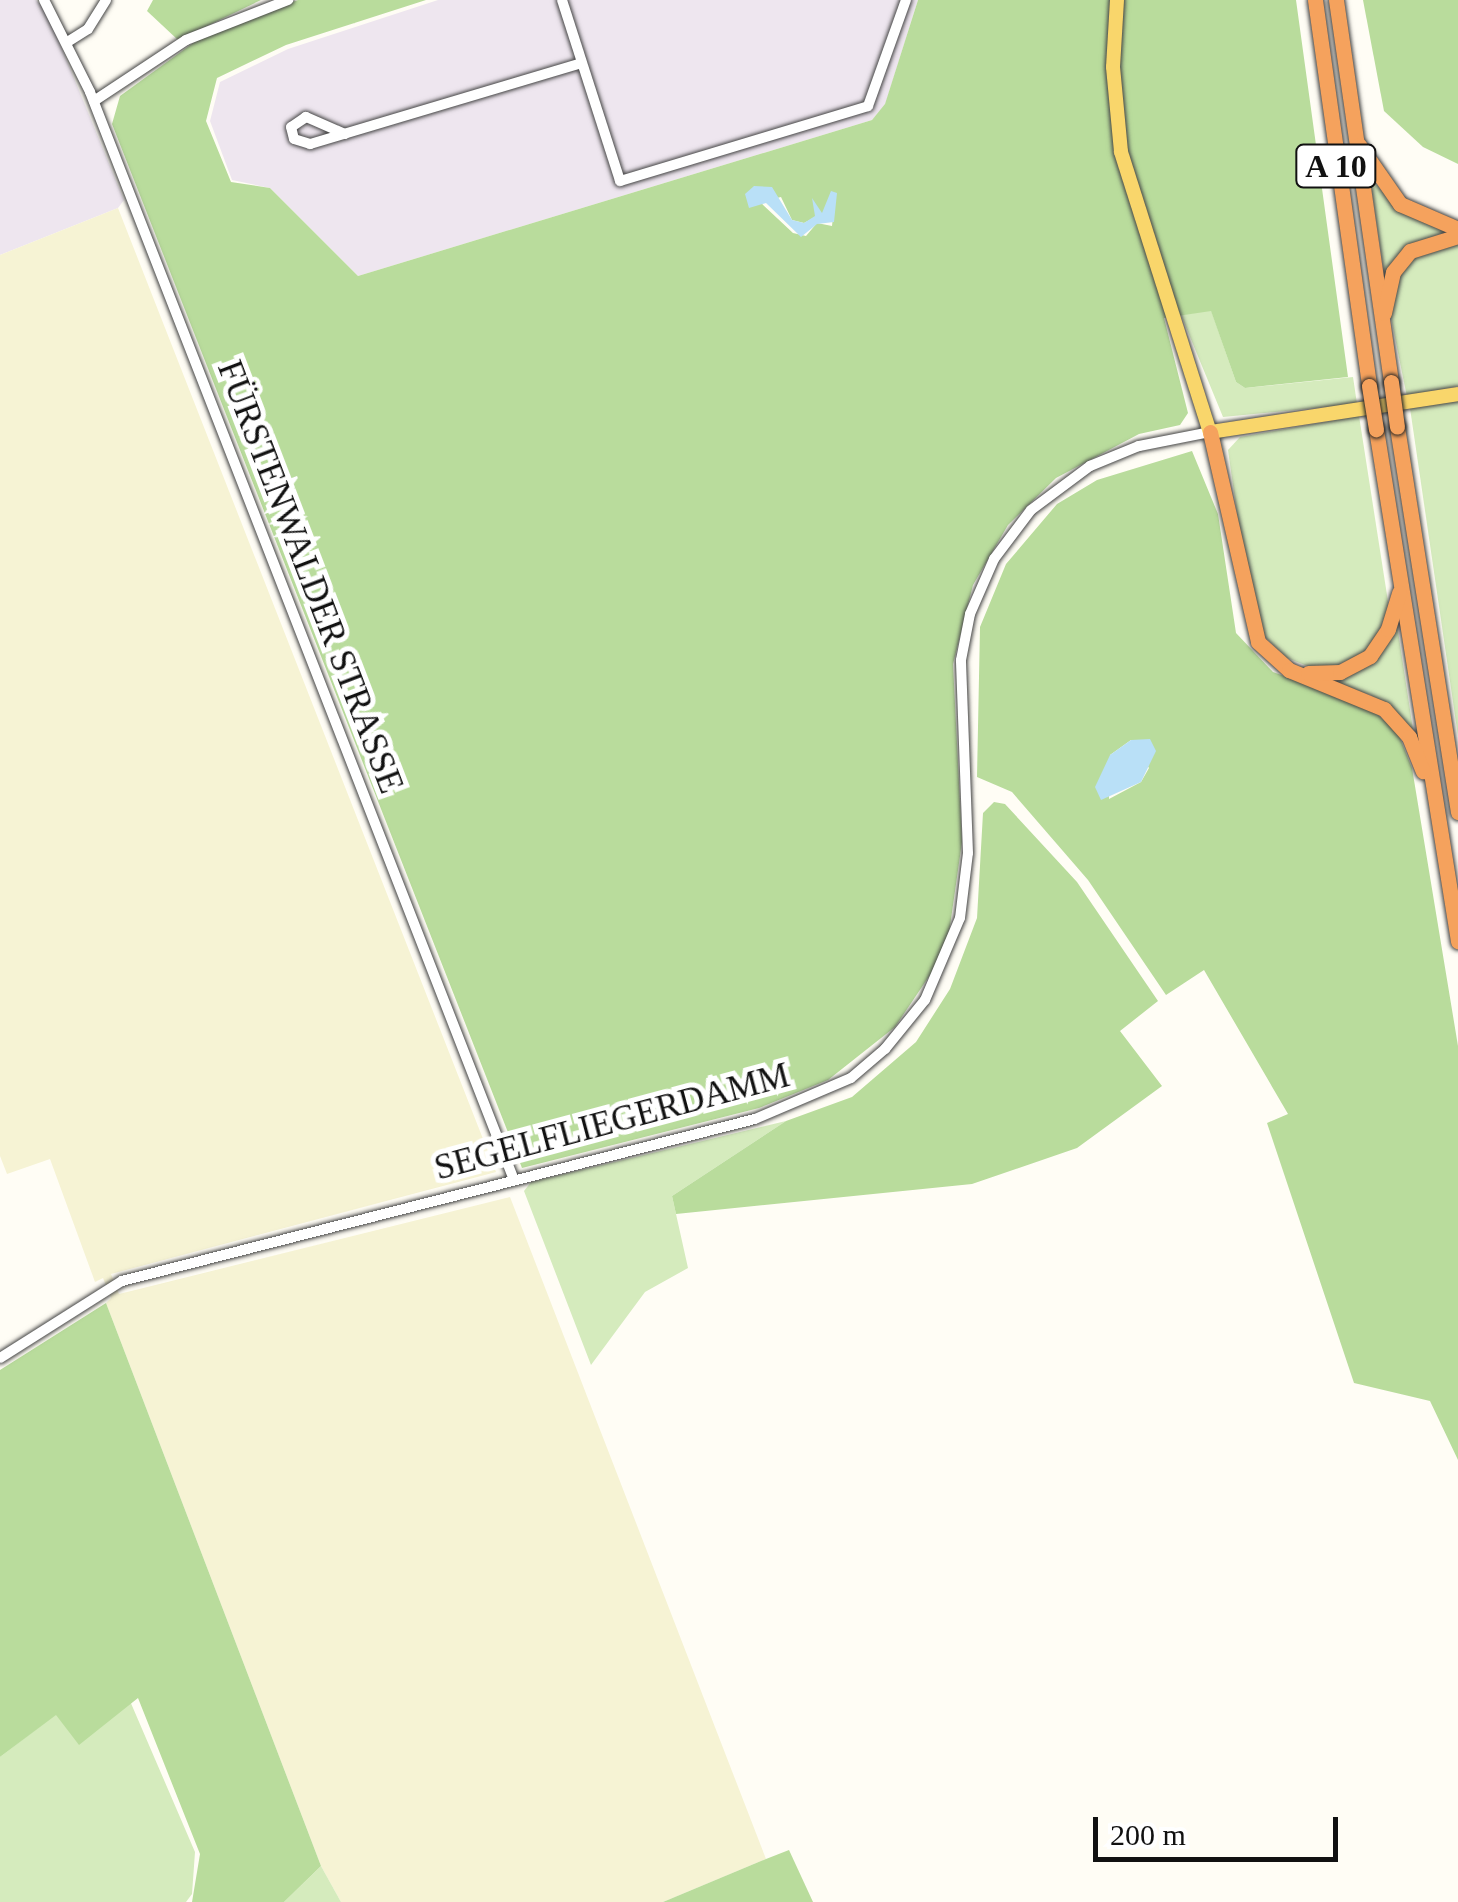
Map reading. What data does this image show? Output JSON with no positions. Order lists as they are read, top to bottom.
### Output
{
  "streets": {
    "highway": ["A 10"],
    "main road": ["SEGELFLIEGERDAMM"],
    "street": ["FÜRSTENWALDER STRASSE"]
  },
  "crossings": [
    ["FÜRSTENWALDER STRASSE", "SEGELFLIEGERDAMM"]
  ],
  "scale_bar": "200 m"
}
